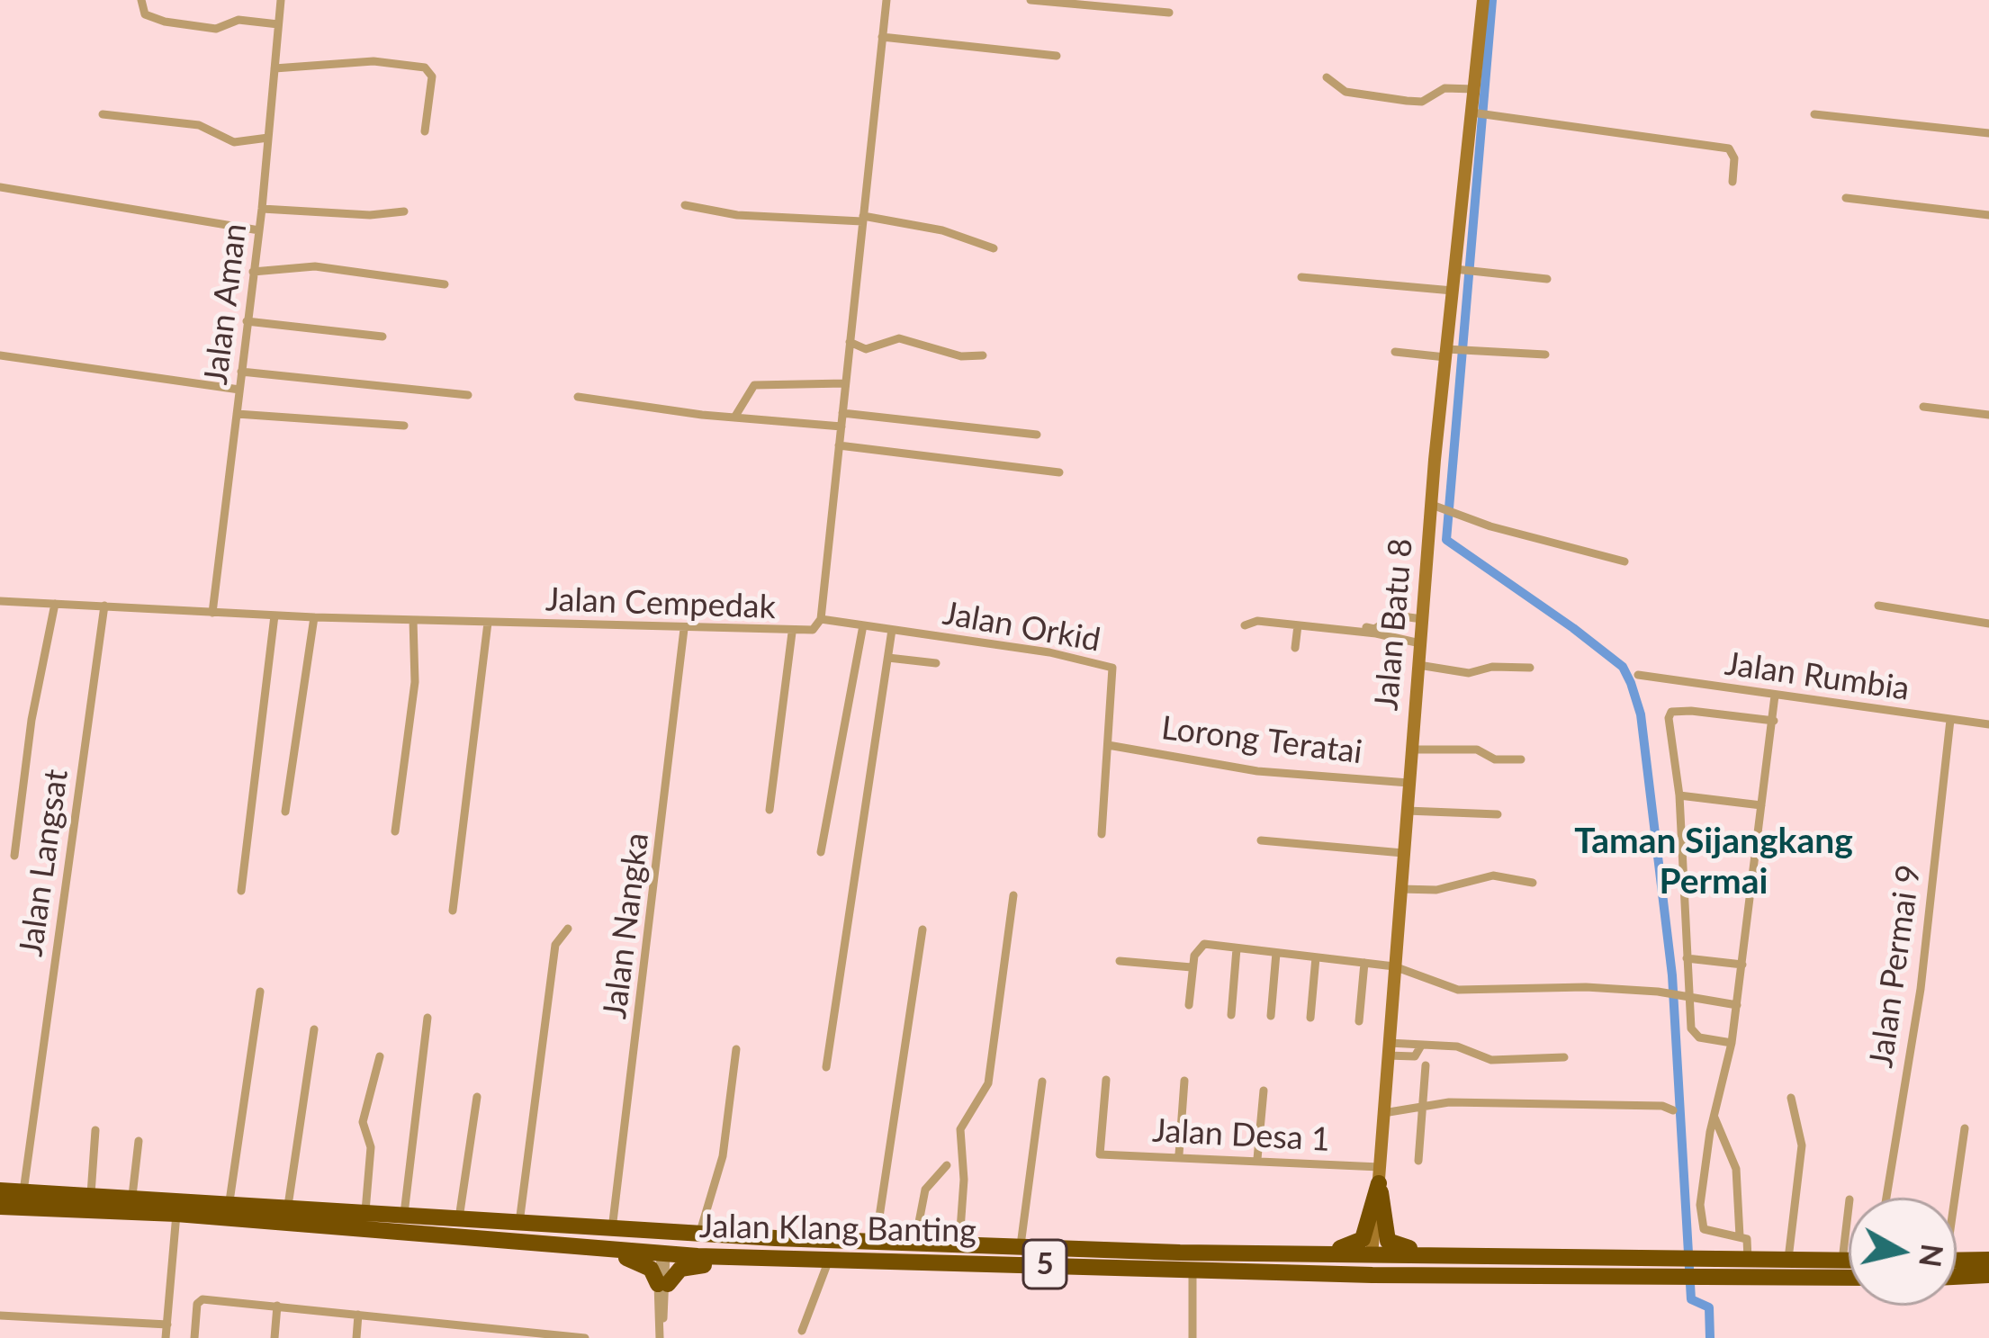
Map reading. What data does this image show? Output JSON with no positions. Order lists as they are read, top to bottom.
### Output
{
  "streets": {
    "highway": ["Jalan Klang Banting", "5"],
    "street": [
      "Jalan Aman",
      "Jalan Cempedak",
      "Jalan Batu 8",
      "Jalan Orkid",
      "Jalan Rumbia",
      "Lorong Teratai",
      "Jalan Langsat",
      "Jalan Nangka",
      "Jalan Permai 9",
      "Jalan Desa 1"
    ]
  },
  "crossings": [
    ["Jalan Aman", "Jalan Cempedak"],
    ["Jalan Cempedak", "Jalan Orkid"],
    ["Jalan Cempedak", "Jalan Langsat"],
    ["Jalan Cempedak", "Jalan Nangka"],
    ["Jalan Batu 8", "Lorong Teratai"],
    ["Jalan Batu 8", "Jalan Desa 1"],
    ["Jalan Batu 8", "Jalan Klang Banting"],
    ["Jalan Orkid", "Lorong Teratai"],
    ["Jalan Rumbia", "Jalan Permai 9"],
    ["Jalan Langsat", "Jalan Klang Banting"],
    ["Jalan Nangka", "Jalan Klang Banting"]
  ],
  "districts": ["Taman Sijangkang Permai"],
  "north": "right"
}
